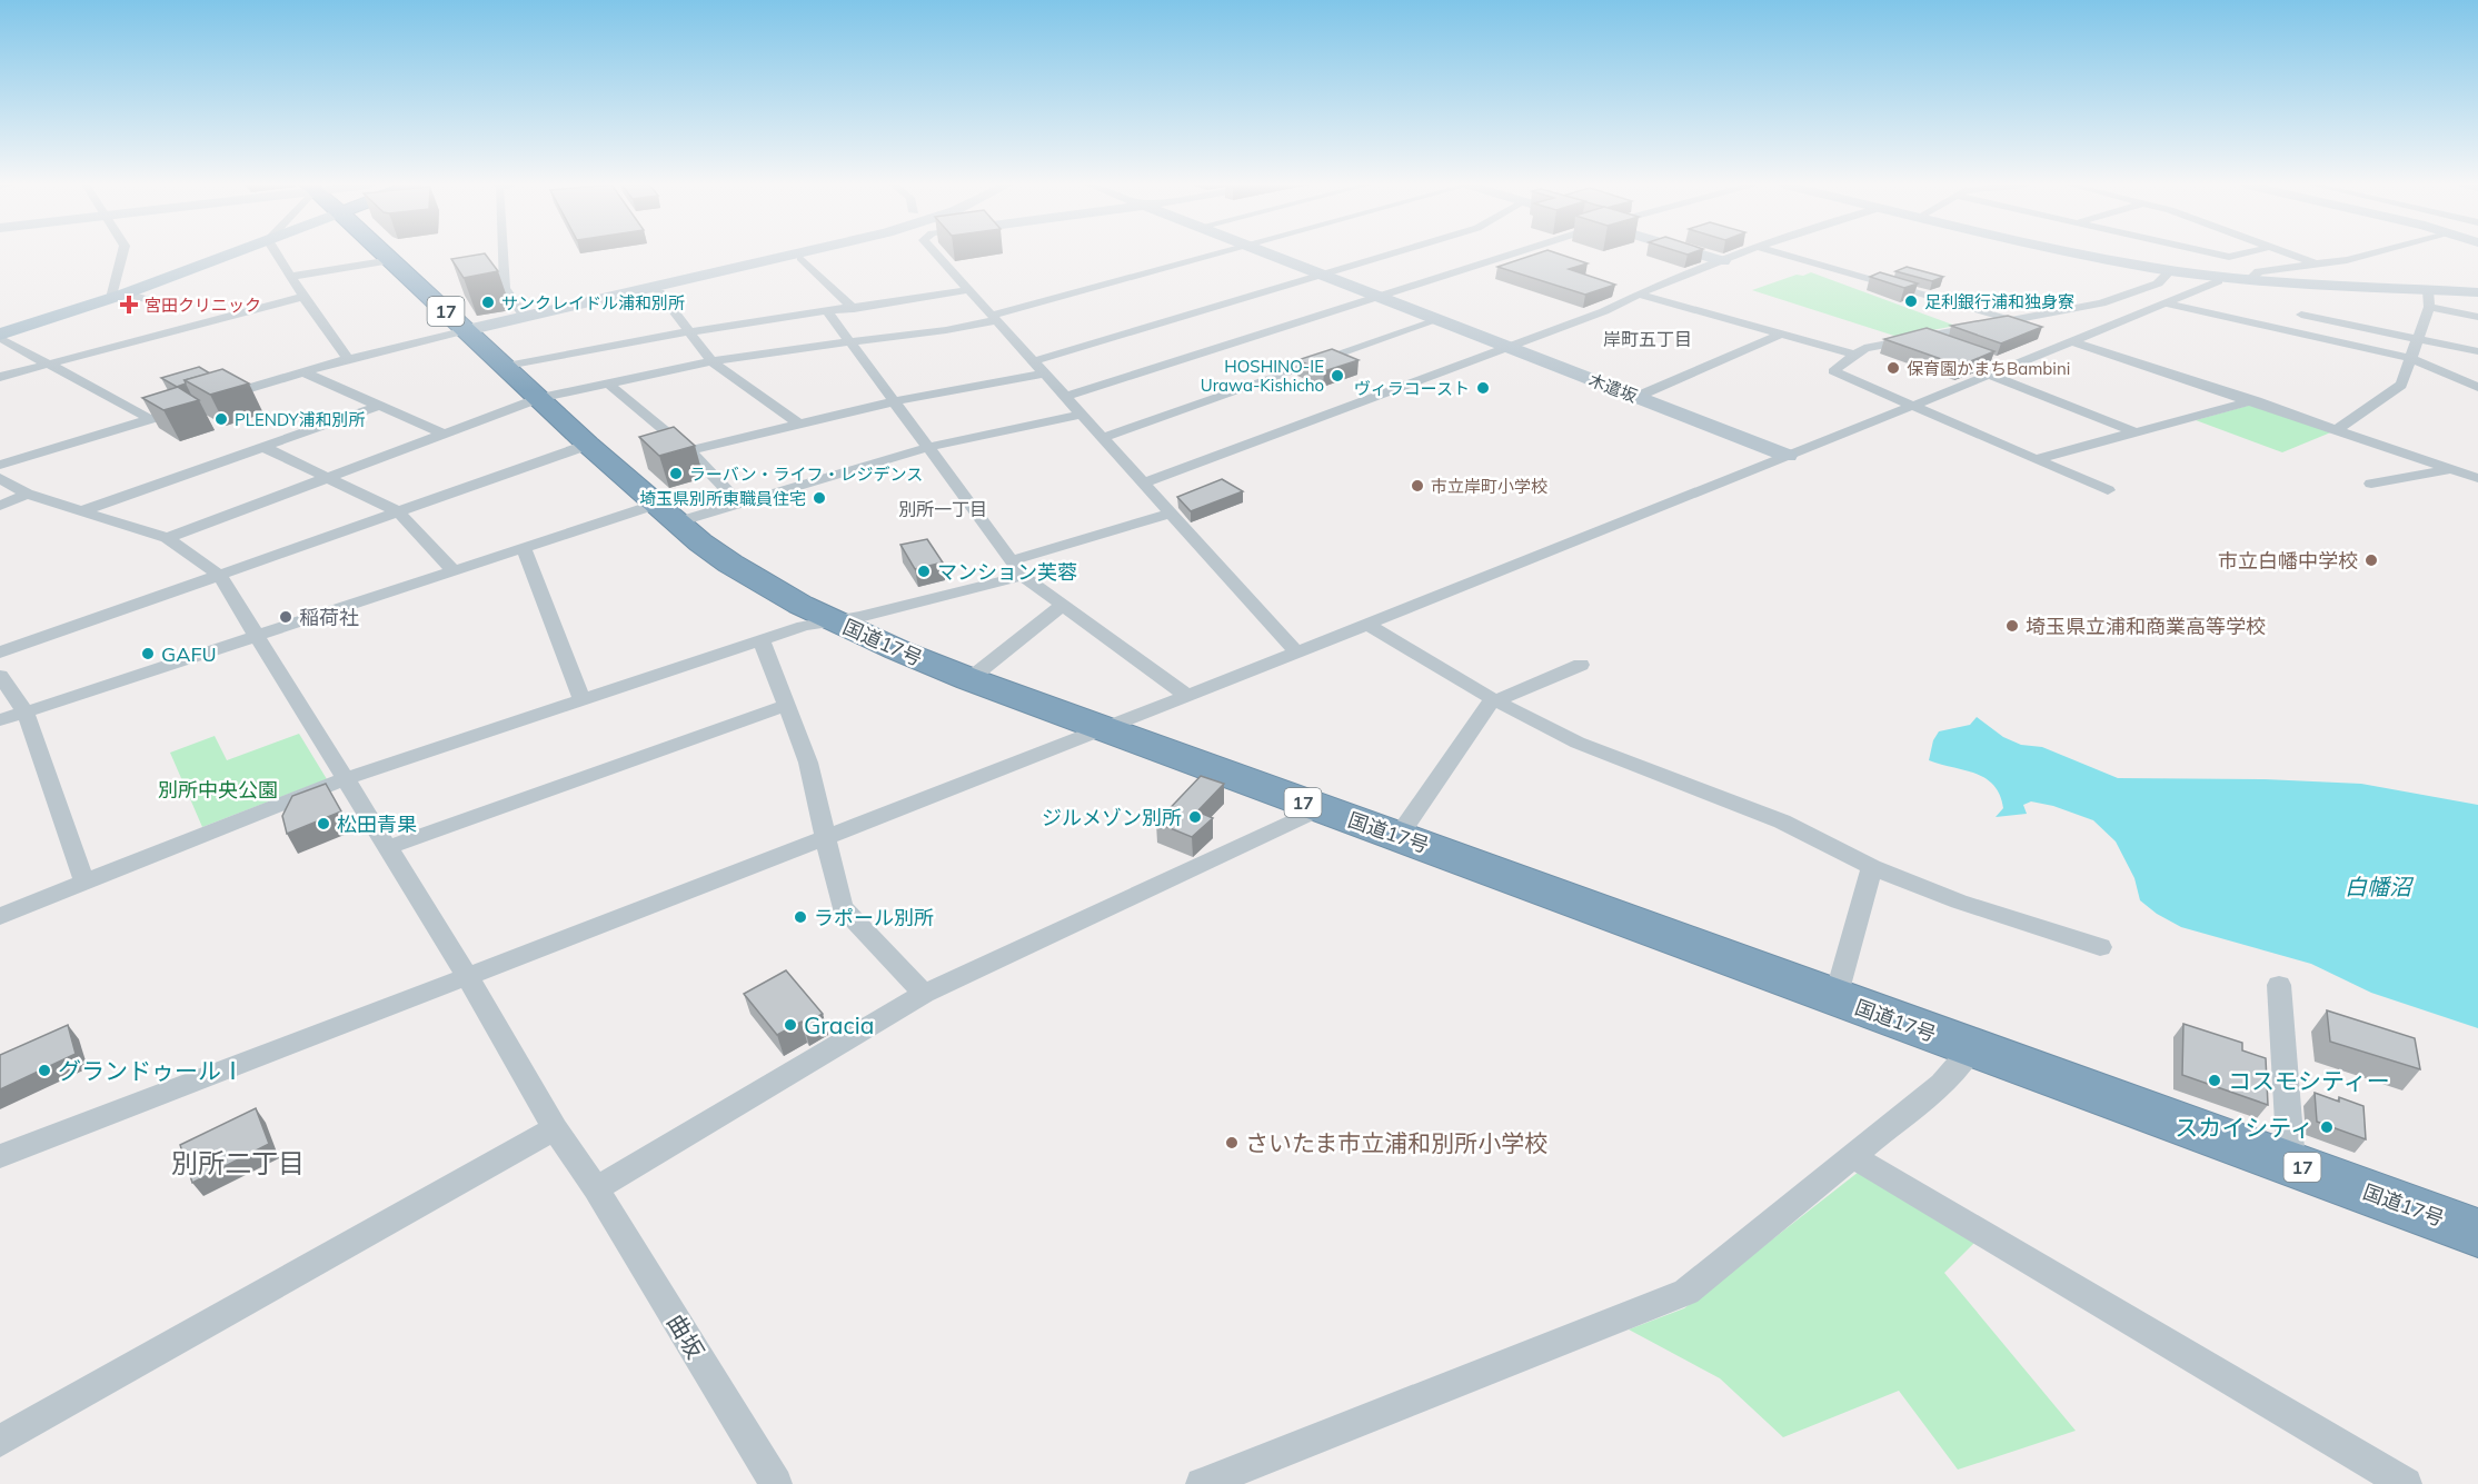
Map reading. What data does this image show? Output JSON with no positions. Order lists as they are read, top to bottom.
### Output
{
  "streets": {
    "highway": ["17", "国道17号"],
    "street": ["木遣坂", "曲坂"]
  },
  "districts": ["岸町五丁目", "別所一丁目", "別所二丁目"],
  "water": ["白幡沼"],
  "parks": ["別所中央公園"],
  "places": {
    "other": [
      "足利銀行浦和独身寮",
      "サンクレイドル浦和別所",
      "保育園かまちBambini",
      "HOSHINO-IE Urawa-Kishicho",
      "ヴィラコースト",
      "PLENDY浦和別所",
      "ラーバン・ライフ・レジデンス",
      "市立岸町小学校",
      "埼玉県別所東職員住宅",
      "市立白幡中学校",
      "マンション芙蓉",
      "稲荷社",
      "埼玉県立浦和商業高等学校",
      "GAFU",
      "ジルメゾン別所",
      "松田青果",
      "ラポール別所",
      "Gracia",
      "グランドゥールⅠ",
      "コスモシティー",
      "スカイシティ",
      "さいたま市立浦和別所小学校"
    ],
    "health": ["宮田クリニック"]
  }
}
